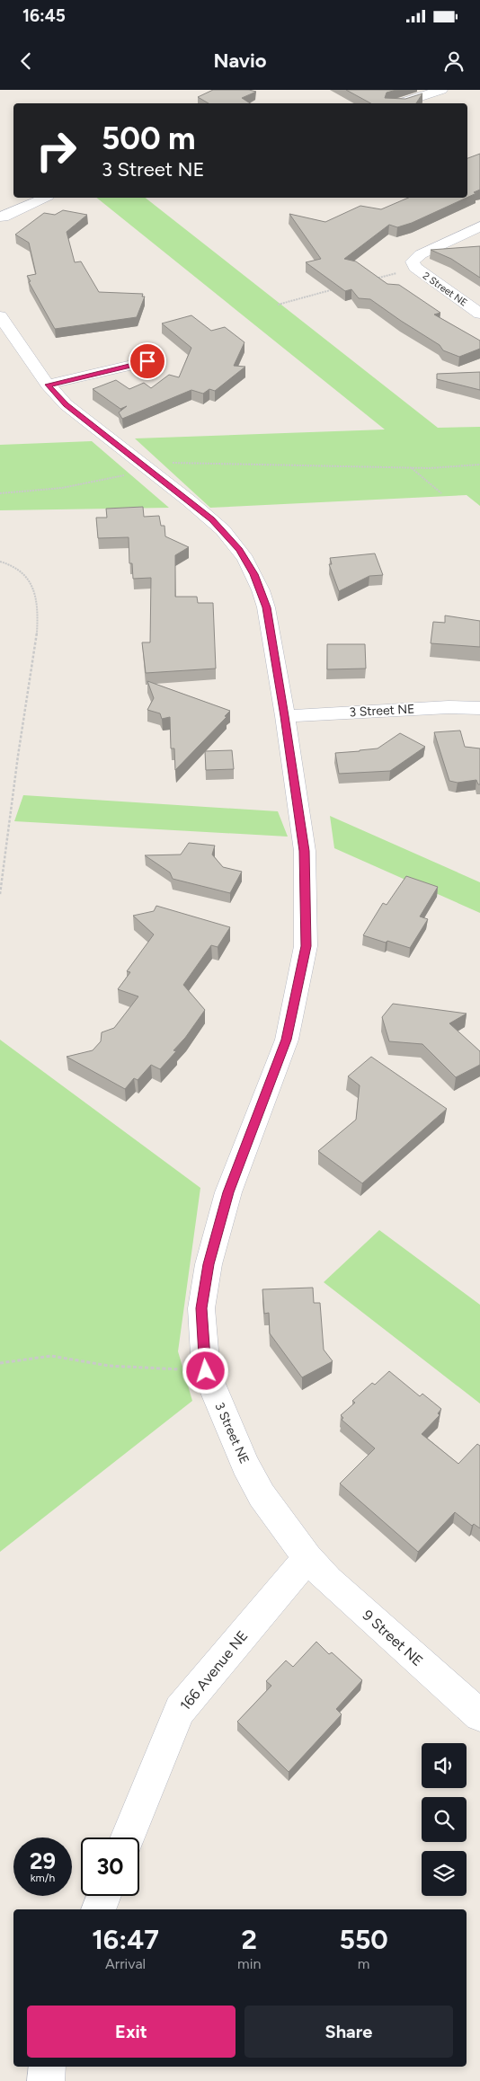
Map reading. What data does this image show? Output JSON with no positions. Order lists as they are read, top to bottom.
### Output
{
  "streets": {
    "street": [
      "2 Street NE",
      "3 Street NE",
      "9 Street NE",
      "166 Avenue NE"
    ]
  },
  "crossings": [
    ["3 Street NE", "9 Street NE"],
    ["3 Street NE", "166 Avenue NE"],
    ["9 Street NE", "166 Avenue NE"]
  ],
  "page": {
    "status": "16:45",
    "header": "Navio",
    "turn": ["500 m", "3 Street NE"],
    "speed": "29 km/h",
    "limit": "30",
    "eta": [
      "16:47",
      "Arrival",
      "2",
      "min",
      "550",
      "m"
    ],
    "buttons": ["Exit", "Share"]
  }
}
